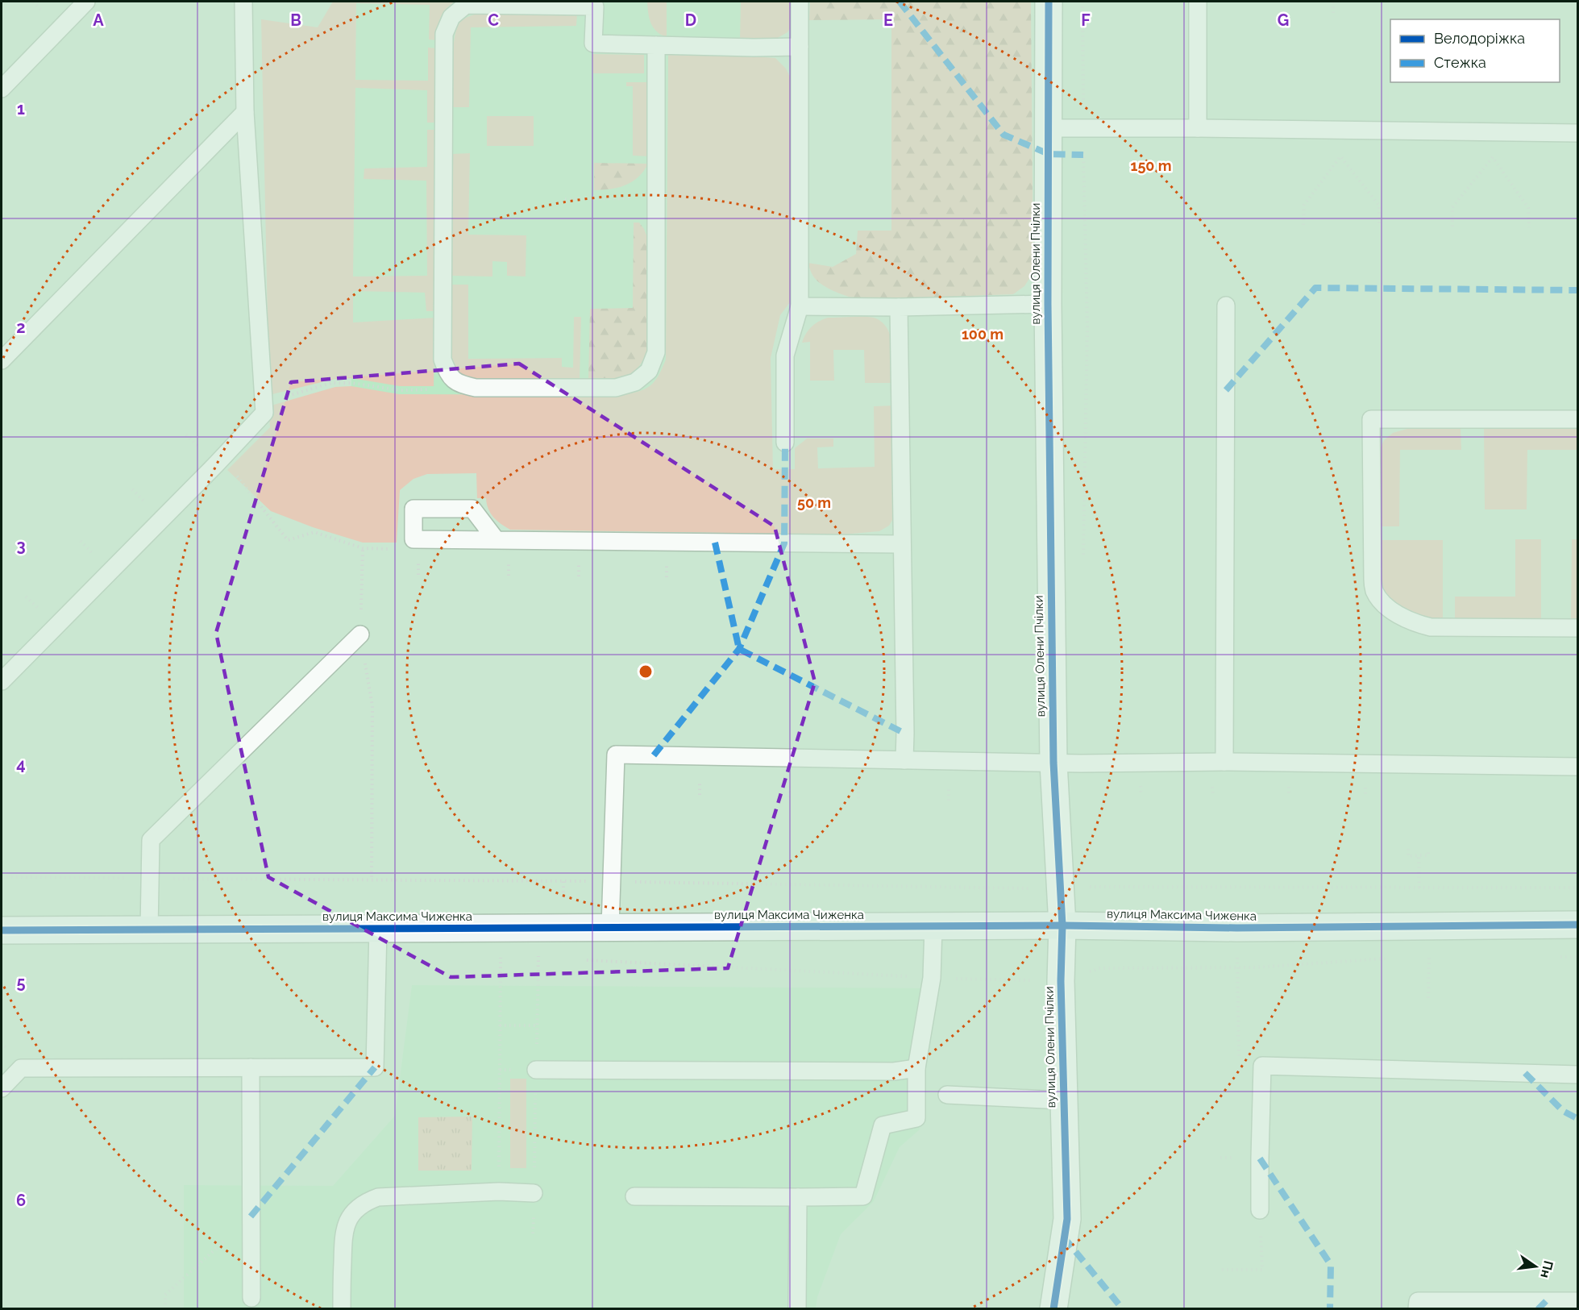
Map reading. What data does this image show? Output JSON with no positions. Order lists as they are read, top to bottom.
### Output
{
  "streets": {
    "street": ["вулиця Олени Пчілки", "вулиця Максима Чиженка"]
  },
  "crossings": [
    ["вулиця Олени Пчілки", "вулиця Максима Чиженка"]
  ],
  "legend": ["Велодоріжка", "Стежка"],
  "north": "right",
  "grid": {
    "columns": [
      "A",
      "B",
      "C",
      "D",
      "E",
      "F",
      "G"
    ],
    "rows": [
      "1",
      "2",
      "3",
      "4",
      "5",
      "6"
    ]
  },
  "rings": ["150 m", "100 m", "50 m"]
}
